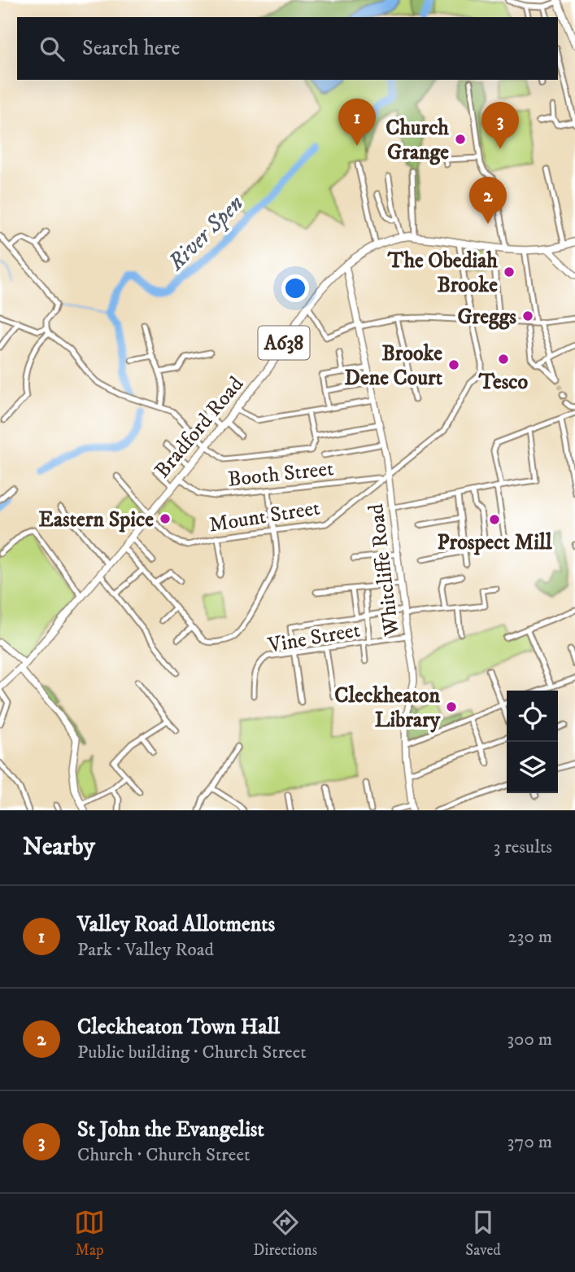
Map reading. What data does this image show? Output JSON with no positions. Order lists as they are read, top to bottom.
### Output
{
  "streets": {
    "main road": ["A638", "Bradford Road", "Whitcliffe Road"],
    "street": ["Booth Street", "Mount Street", "Vine Street"]
  },
  "crossings": [
    ["A638", "Bradford Road"],
    ["Bradford Road", "Booth Street"],
    ["Bradford Road", "Mount Street"],
    ["Bradford Road", "Whitcliffe Road"],
    ["Booth Street", "Mount Street"],
    ["Whitcliffe Road", "Vine Street"]
  ],
  "water": ["River Spen"],
  "places": [
    "Church Grange",
    "The Obediah Brooke",
    "Greggs",
    "Tesco",
    "Brooke Dene Court",
    "Eastern Spice",
    "Prospect Mill",
    "Cleckheaton Library"
  ],
  "page": {
    "search": "Search here",
    "pins": ["1", "3", "2"],
    "heading": ["Nearby", "3 results"],
    "list": [
      {
        "mark": "1",
        "name": "Valley Road Allotments",
        "note": "Park · Valley Road",
        "value": "230 m"
      },
      {
        "mark": "2",
        "name": "Cleckheaton Town Hall",
        "note": "Public building · Church Street",
        "value": "300 m"
      },
      {
        "mark": "3",
        "name": "St John the Evangelist",
        "note": "Church · Church Street",
        "value": "370 m"
      }
    ],
    "nav": ["Map", "Directions", "Saved"]
  }
}
